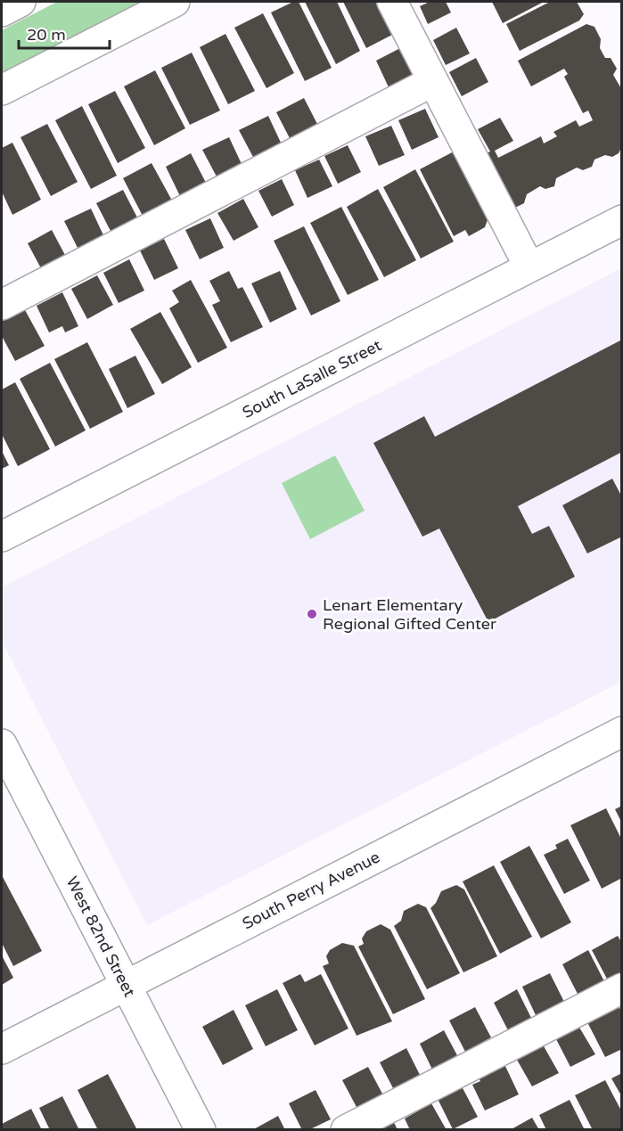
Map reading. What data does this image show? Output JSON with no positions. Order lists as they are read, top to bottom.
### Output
{
  "streets": {
    "street": ["South LaSalle Street", "South Perry Avenue", "West 82nd Street"]
  },
  "crossings": [
    ["South Perry Avenue", "West 82nd Street"]
  ],
  "places": ["Lenart Elementary Regional Gifted Center"],
  "scale_bar": "20 m"
}
